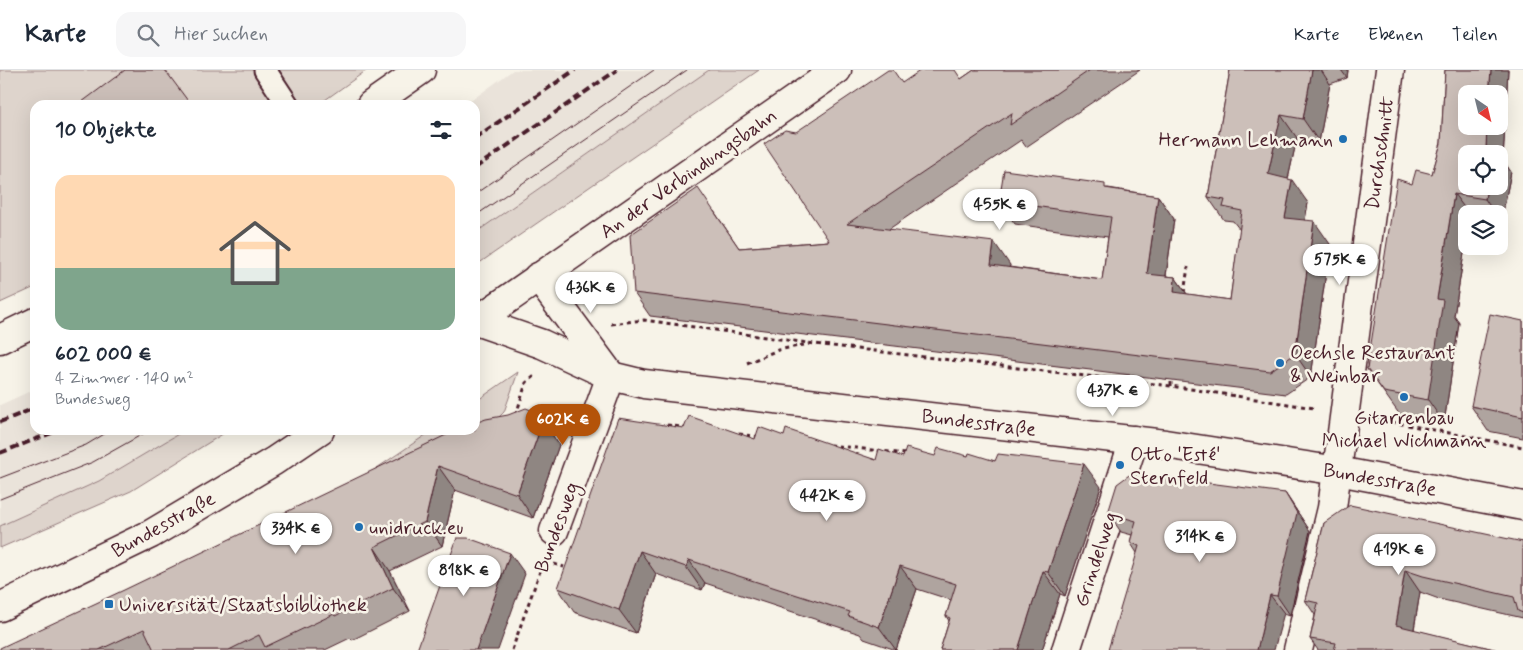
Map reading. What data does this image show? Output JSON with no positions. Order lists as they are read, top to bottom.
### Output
{
  "streets": {
    "street": [
      "Durchschnitt",
      "An der Verbindungsbahn",
      "Bundesstraße",
      "Bundesweg",
      "Grindelweg"
    ]
  },
  "crossings": [
    ["Durchschnitt", "Bundesstraße"],
    ["An der Verbindungsbahn", "Bundesstraße"],
    ["Bundesstraße", "Bundesweg"],
    ["Bundesstraße", "Grindelweg"]
  ],
  "places": {
    "other": [
      "Hermann Lehmann",
      "Oechsle Restaurant & Weinbar",
      "Gitarrenbau Michael Wichmann",
      "Otto 'Esté' Sternfeld",
      "unidruck.eu"
    ],
    "transit": ["Universität/Staatsbibliothek"]
  },
  "north": "bottom right",
  "page": {
    "header": "Karte",
    "search": "Hier suchen",
    "nav": ["Karte", "Ebenen", "Teilen"],
    "heading": "10 Objekte",
    "list": [
      {
        "name": "602 000 €",
        "note": "4 Zimmer · 140 m² · Bundesweg"
      }
    ],
    "price": [
      "455K €",
      "575K €",
      "436K €",
      "437K €",
      "602K €",
      "442K €",
      "334K €",
      "314K €",
      "419K €",
      "818K €"
    ]
  }
}
